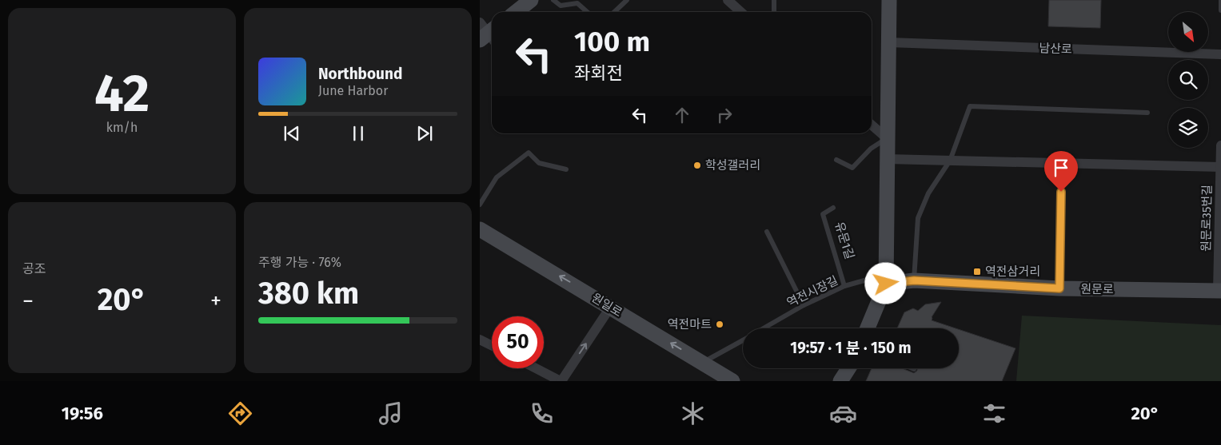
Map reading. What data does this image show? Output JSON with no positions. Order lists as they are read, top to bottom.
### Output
{
  "streets": {
    "main road": ["원문로", "원일로"],
    "street": ["남산로", "원문로35번길"],
    "lane": ["유문1길", "역전시장길"]
  },
  "crossings": [
    ["원문로35번길", "원문로"],
    ["유문1길", "역전시장길"],
    ["원문로", "역전시장길"],
    ["역전시장길", "원일로"]
  ],
  "one_way": ["원일로"],
  "places": {
    "other": ["학성갤러리", "역전마트"],
    "transit": ["역전삼거리"]
  },
  "north": "bottom right",
  "page": {
    "tile": [
      ["42", "km/h"],
      "공조",
      ["주행 가능 · 76%", "380 km"]
    ],
    "turn": ["100 m", "좌회전"],
    "song": ["Northbound", "June Harbor"],
    "heat": ["−", "20°", "+"],
    "limit": "50",
    "trip": "19:57 · 1 분 · 150 m",
    "tabs": ["19:56", "20°"]
  }
}
